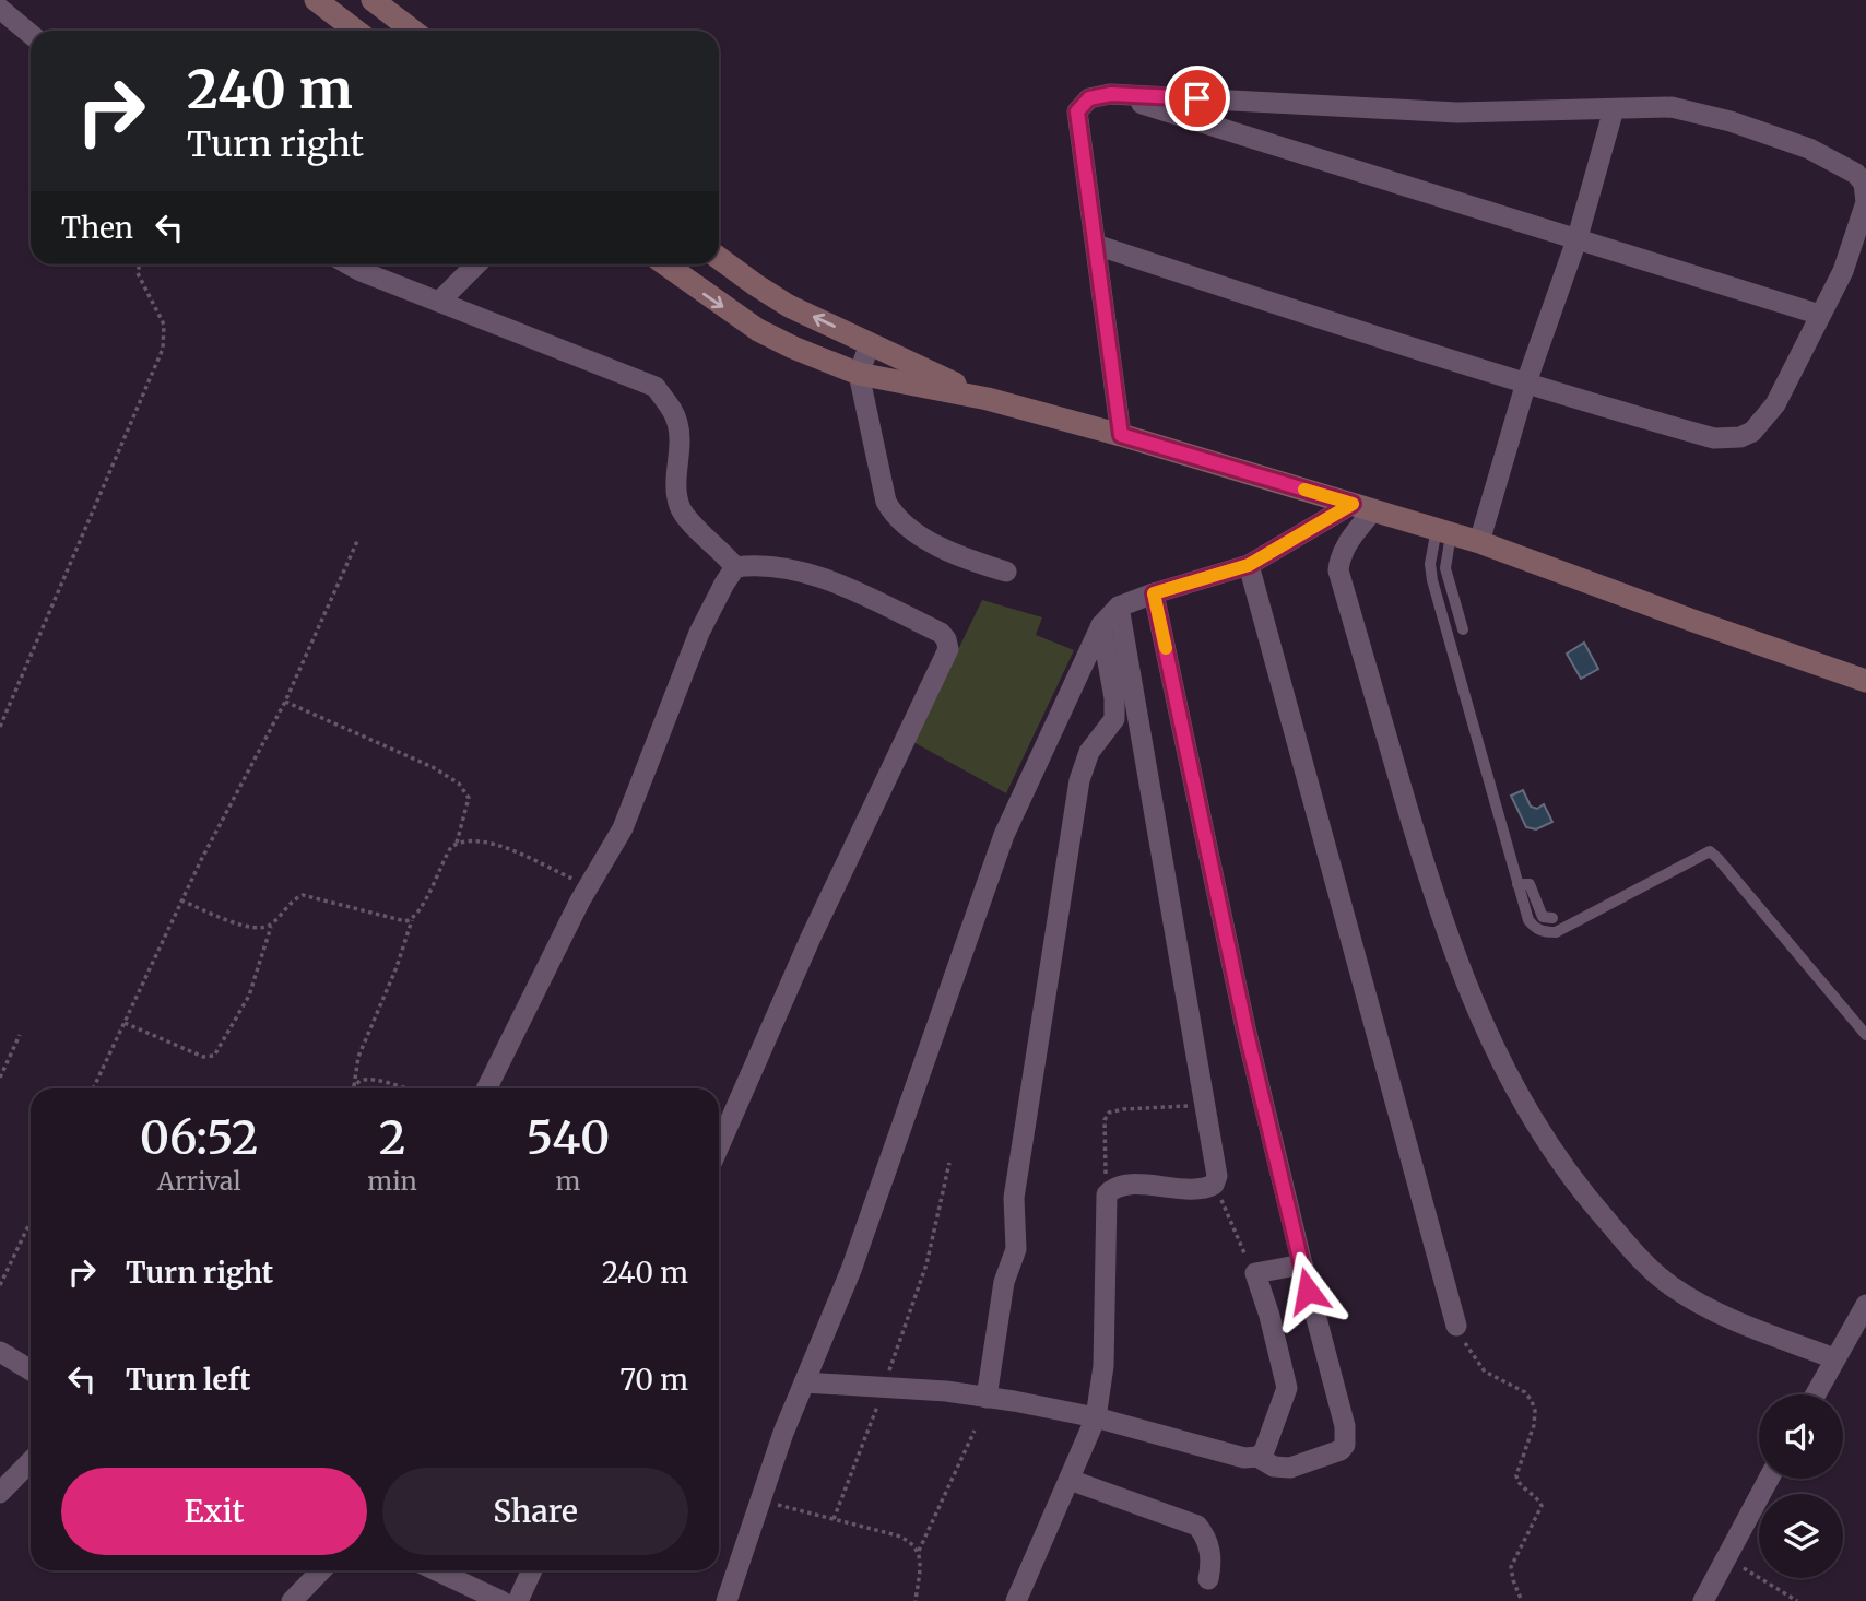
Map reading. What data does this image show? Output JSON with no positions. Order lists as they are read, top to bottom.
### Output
{
  "page": {
    "turn": ["240 m", "Turn right"],
    "then": "Then",
    "eta": [
      "06:52",
      "Arrival",
      "2",
      "min",
      "540",
      "m"
    ],
    "list": [
      {
        "name": "Turn right",
        "value": "240 m"
      },
      {
        "name": "Turn left",
        "value": "70 m"
      }
    ],
    "buttons": ["Exit", "Share"]
  }
}
